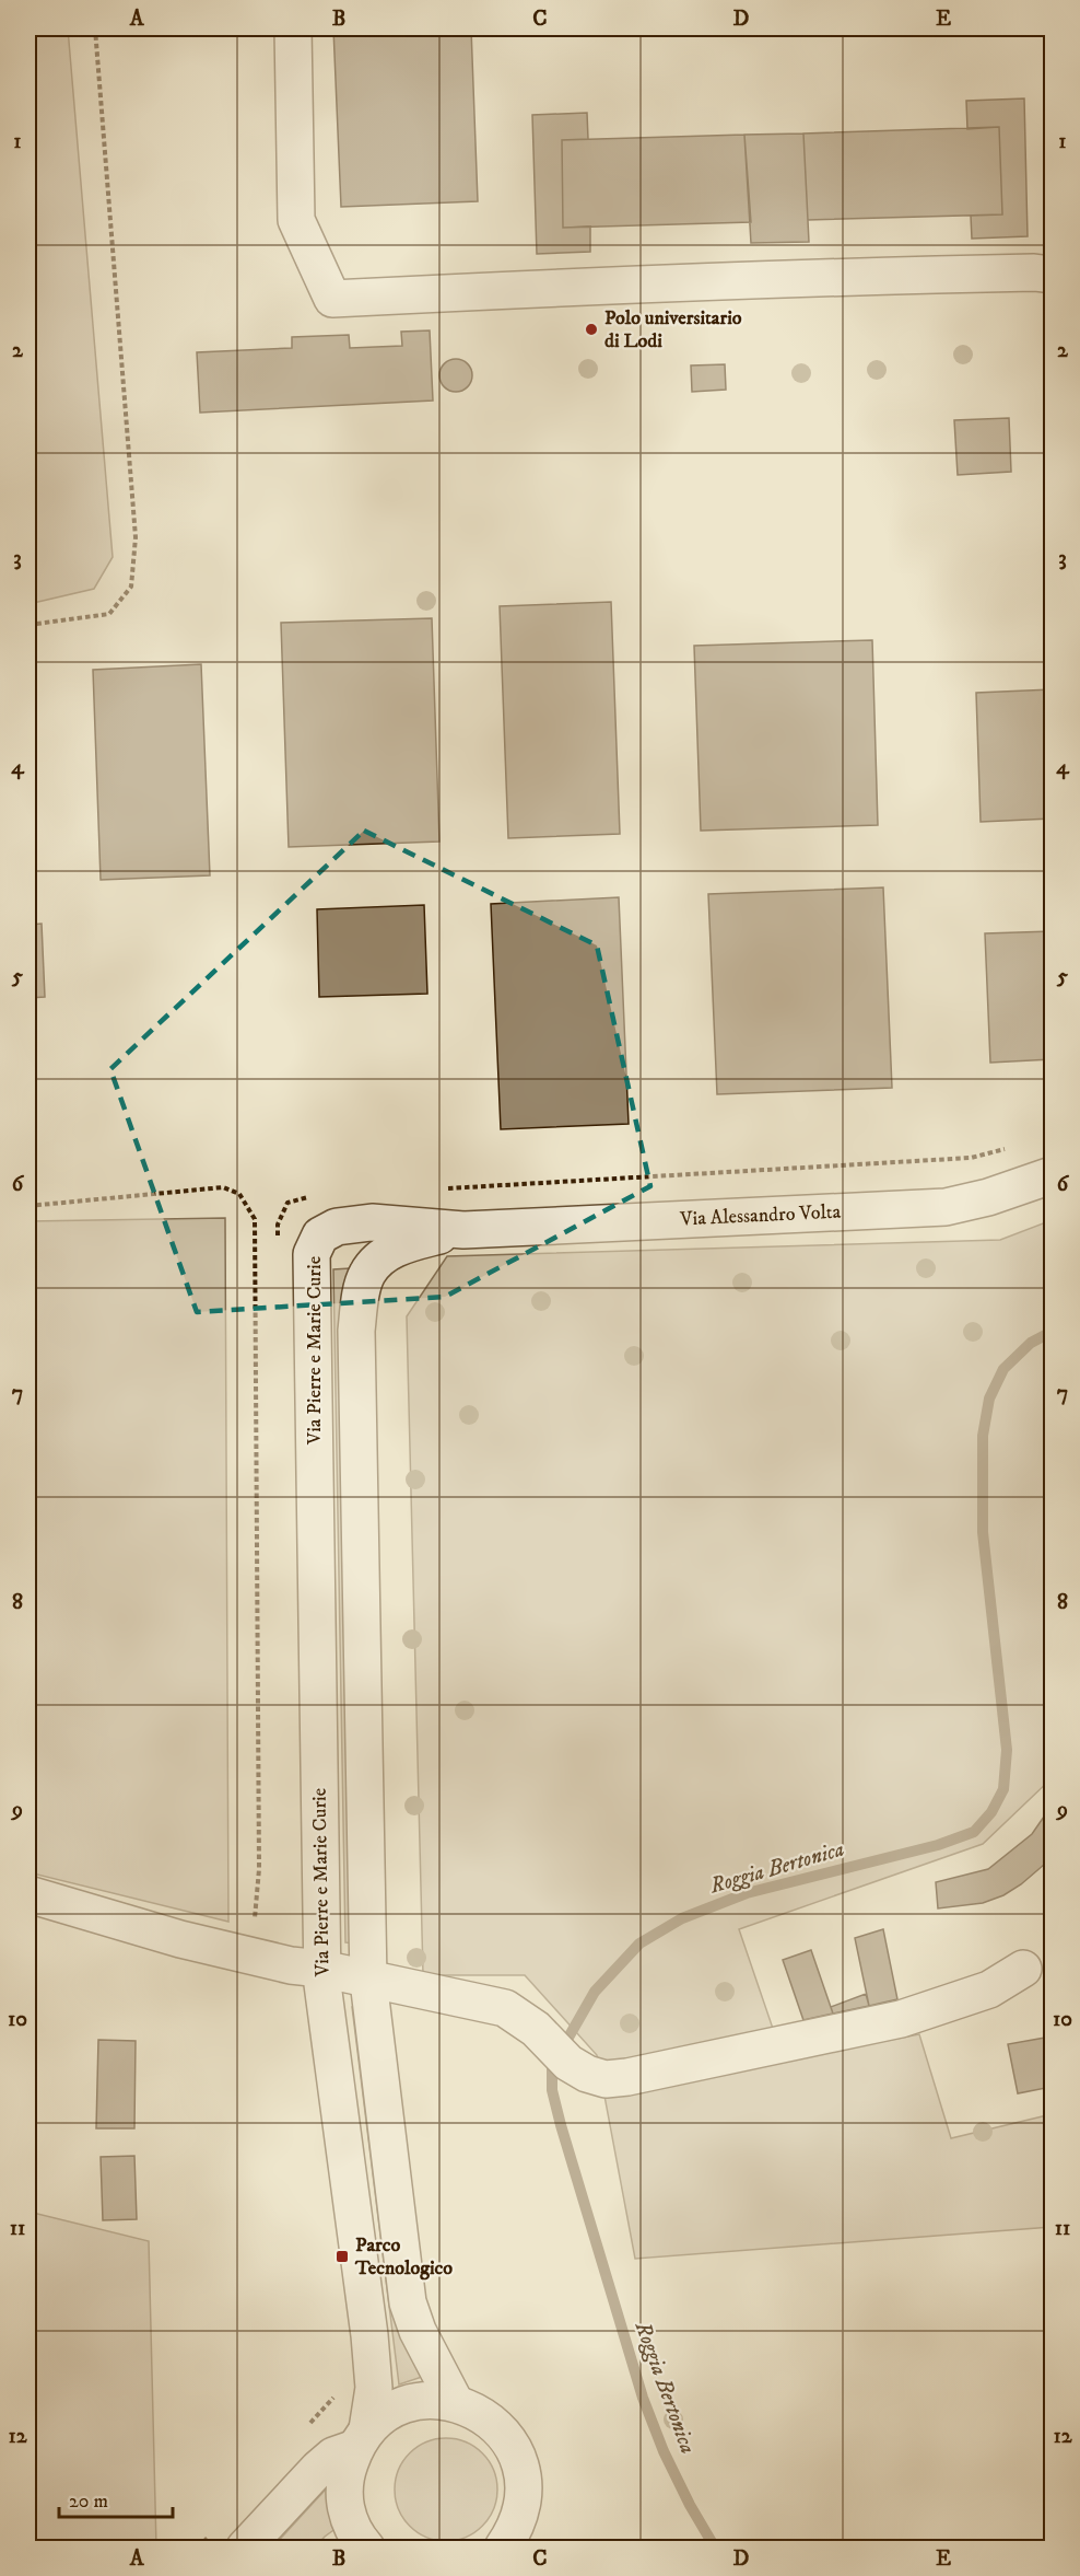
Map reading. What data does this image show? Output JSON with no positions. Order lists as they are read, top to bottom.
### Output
{
  "streets": {
    "street": ["Via Alessandro Volta", "Via Pierre e Marie Curie"]
  },
  "crossings": [
    ["Via Alessandro Volta", "Via Pierre e Marie Curie"]
  ],
  "water": ["Roggia Bertonica"],
  "places": {
    "other": ["Polo universitario di Lodi"],
    "transit": ["Parco Tecnologico"]
  },
  "scale_bar": "20 m",
  "grid": {
    "columns": [
      "A",
      "B",
      "C",
      "D",
      "E"
    ],
    "rows": [
      "1",
      "2",
      "3",
      "4",
      "5",
      "6",
      "7",
      "8",
      "9",
      "10",
      "11",
      "12"
    ]
  }
}
